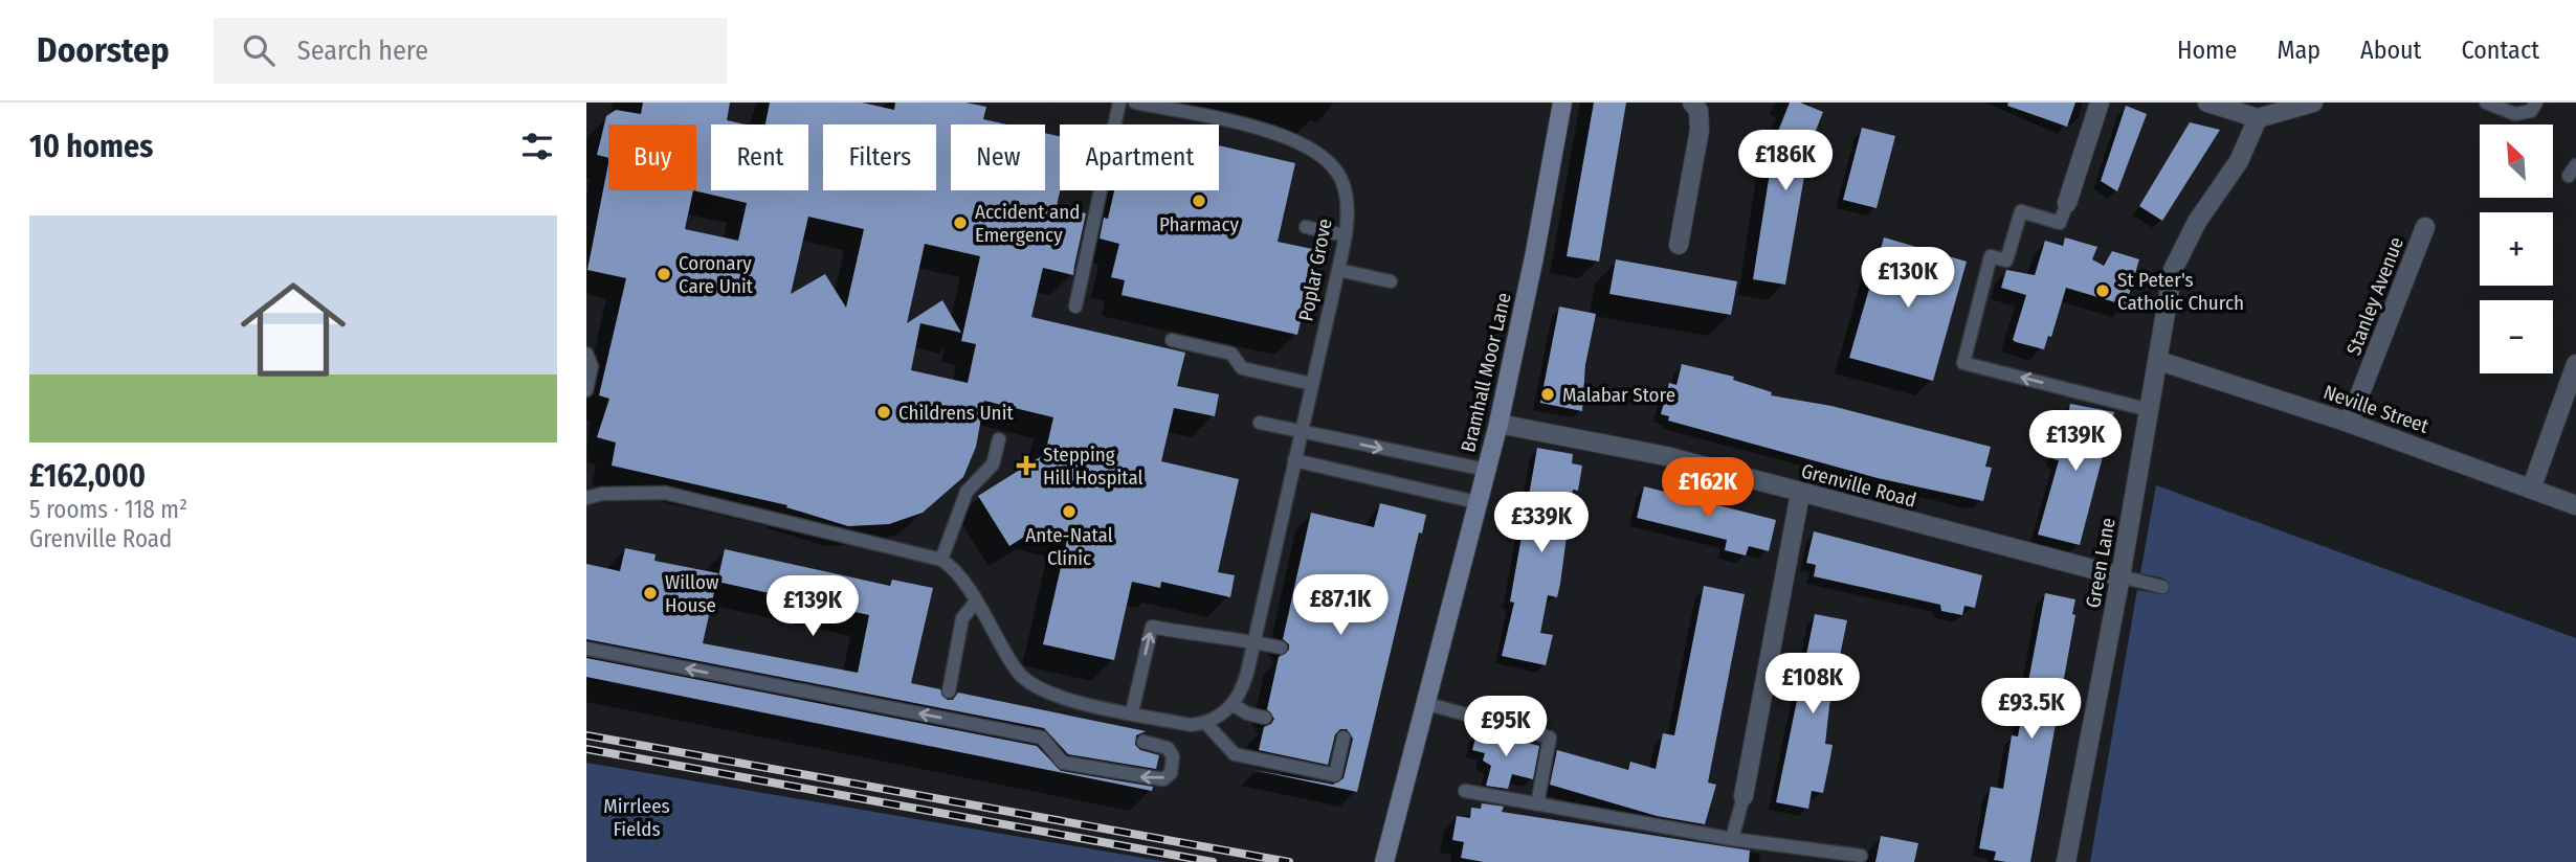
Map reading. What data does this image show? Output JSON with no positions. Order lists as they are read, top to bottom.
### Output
{
  "streets": {
    "street": [
      "Stanley Avenue",
      "Bramhall Moor Lane",
      "Neville Street",
      "Grenville Road",
      "Green Lane"
    ],
    "lane": ["Poplar Grove"]
  },
  "crossings": [
    ["Stanley Avenue", "Neville Street"],
    ["Bramhall Moor Lane", "Grenville Road"],
    ["Neville Street", "Green Lane"],
    ["Grenville Road", "Green Lane"]
  ],
  "parks": ["Mirrlees Fields"],
  "places": {
    "other": [
      "Pharmacy",
      "Accident and Emergency",
      "Coronary Care Unit",
      "St Peter's Catholic Church",
      "Malabar Store",
      "Childrens Unit",
      "Ante-Natal Clinic",
      "Willow House"
    ],
    "health": ["Stepping Hill Hospital"]
  },
  "north": "top left",
  "page": {
    "header": "Doorstep",
    "search": "Search here",
    "nav": [
      "Home",
      "Map",
      "About",
      "Contact"
    ],
    "heading": "10 homes",
    "map_buttons": ["+", "−"],
    "chip": [
      "Buy",
      "Rent",
      "Filters",
      "New",
      "Apartment"
    ],
    "price": [
      "£186K",
      "£130K",
      "£139K",
      "£162K",
      "£339K",
      "£87.1K",
      "£139K",
      "£108K",
      "£93.5K",
      "£95K"
    ],
    "list": [
      {
        "name": "£162,000",
        "note": "5 rooms · 118 m² · Grenville Road"
      }
    ]
  }
}
